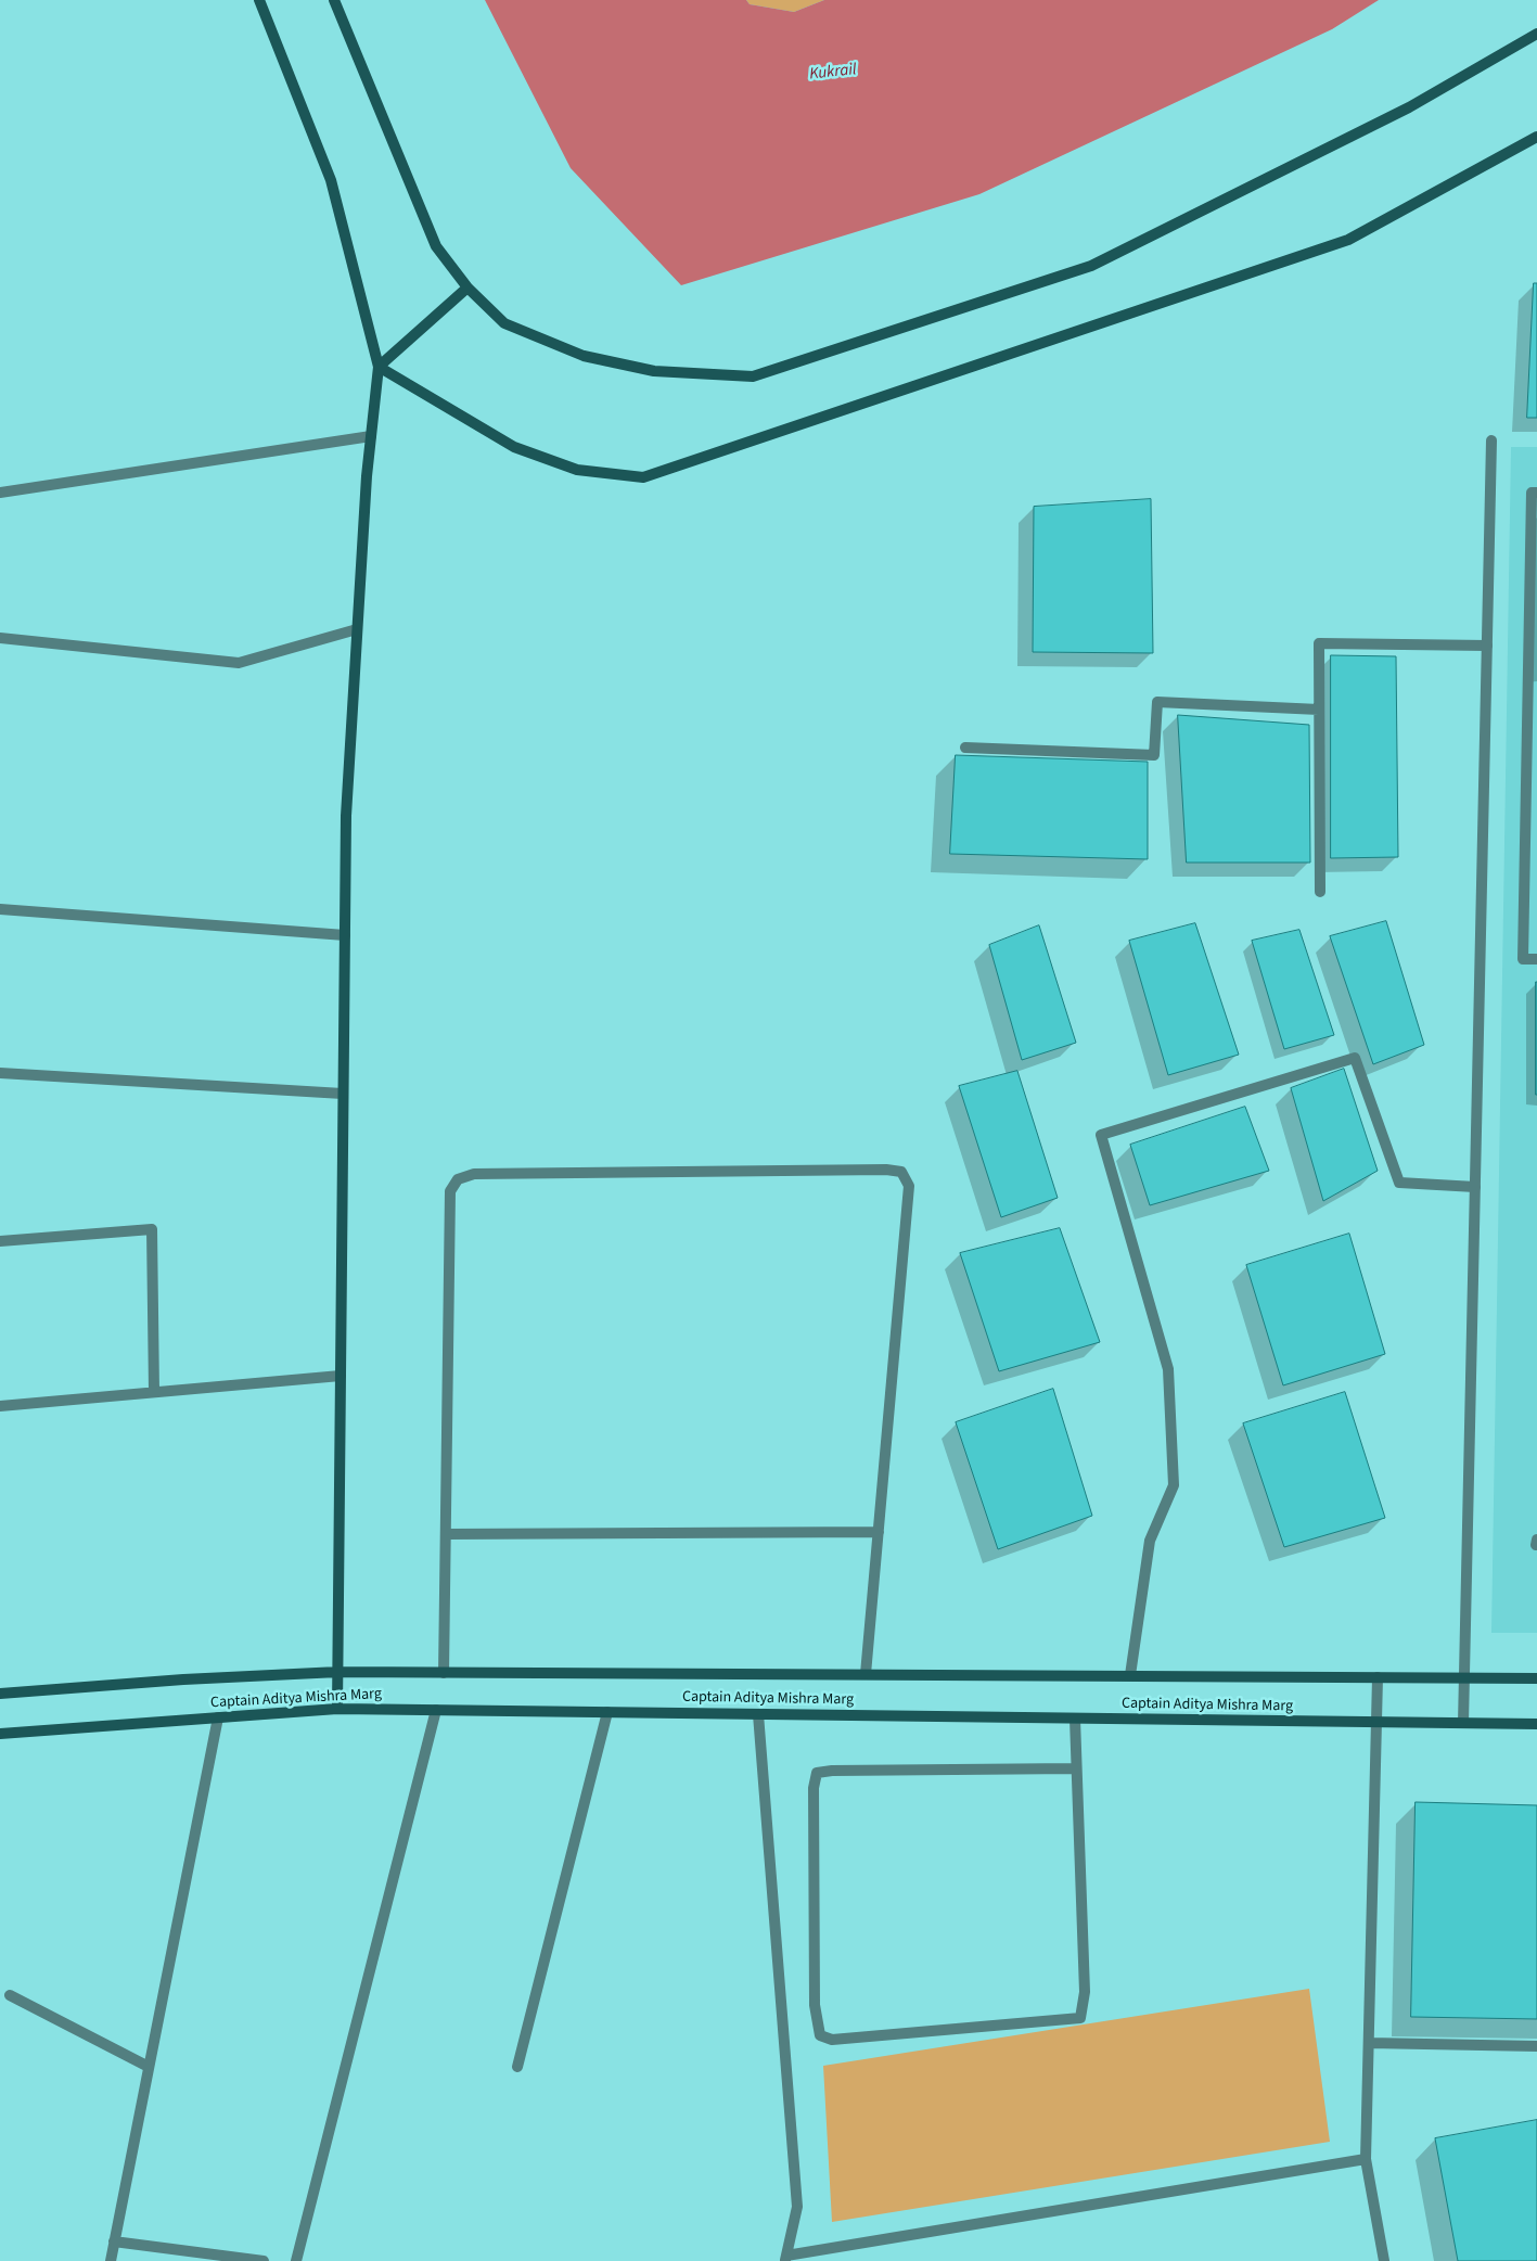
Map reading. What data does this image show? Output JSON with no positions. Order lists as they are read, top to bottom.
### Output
{
  "streets": {
    "street": ["Captain Aditya Mishra Marg"]
  },
  "water": ["Kukrail"]
}
